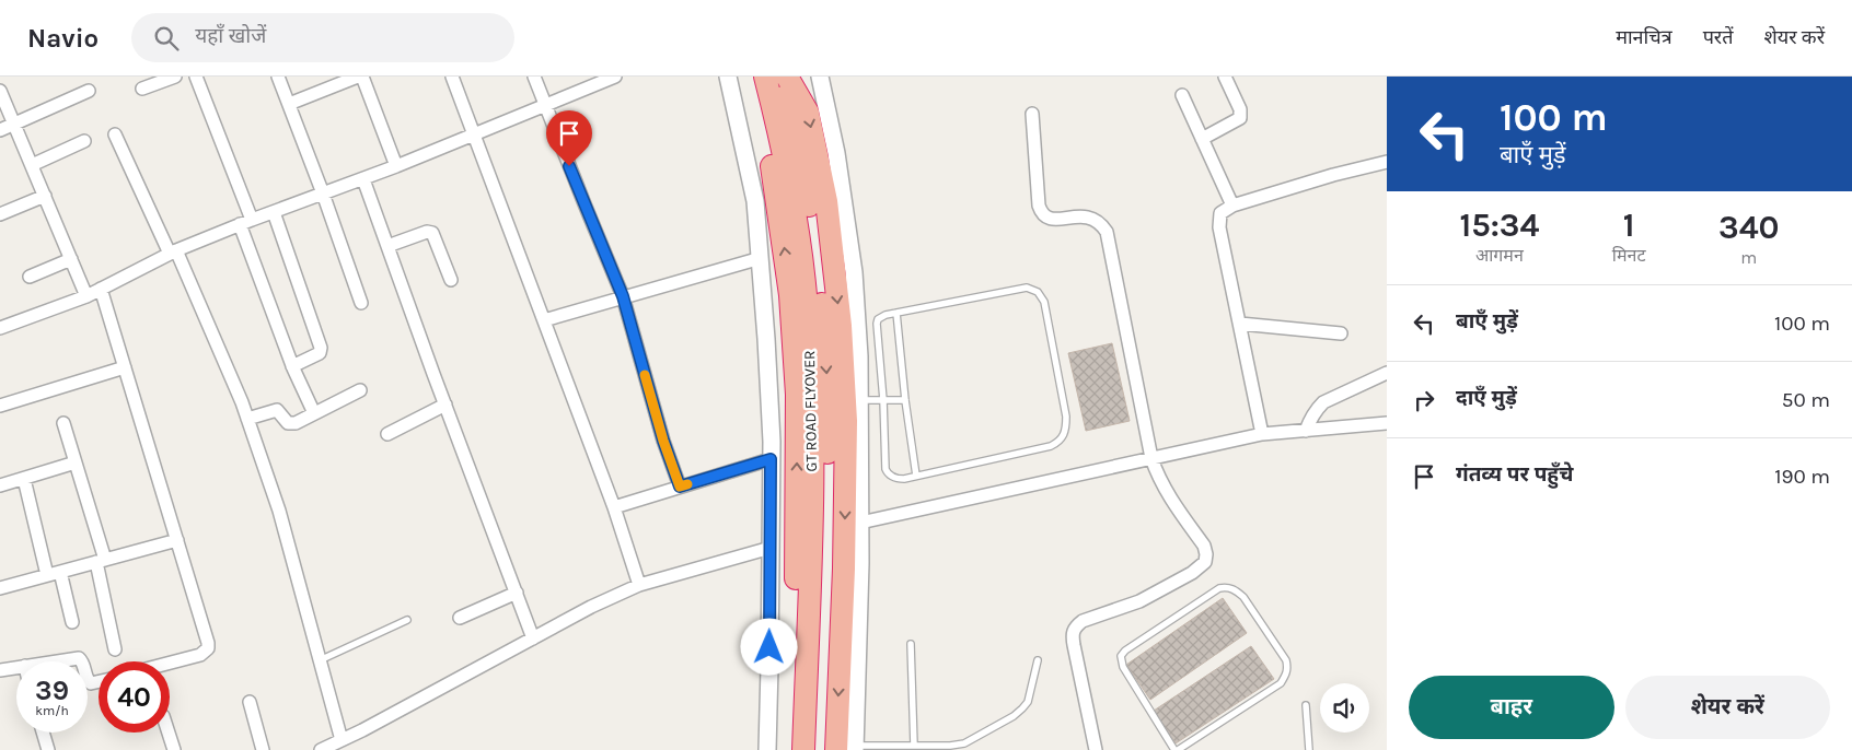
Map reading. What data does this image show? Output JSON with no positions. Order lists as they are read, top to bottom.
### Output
{
  "streets": {
    "highway": ["GT ROAD FLYOVER"]
  },
  "page": {
    "header": "Navio",
    "search": "यहाँ खोजें",
    "nav": ["मानचित्र", "परतें", "शेयर करें"],
    "turn": ["100 m", "बाएँ मुड़ें"],
    "eta": [
      "15:34",
      "आगमन",
      "1",
      "मिनट",
      "340",
      "m"
    ],
    "list": [
      {
        "name": "बाएँ मुड़ें",
        "value": "100 m"
      },
      {
        "name": "दाएँ मुड़ें",
        "value": "50 m"
      },
      {
        "name": "गंतव्य पर पहुँचे",
        "value": "190 m"
      }
    ],
    "speed": "39 km/h",
    "limit": "40",
    "buttons": ["बाहर", "शेयर करें"]
  }
}
